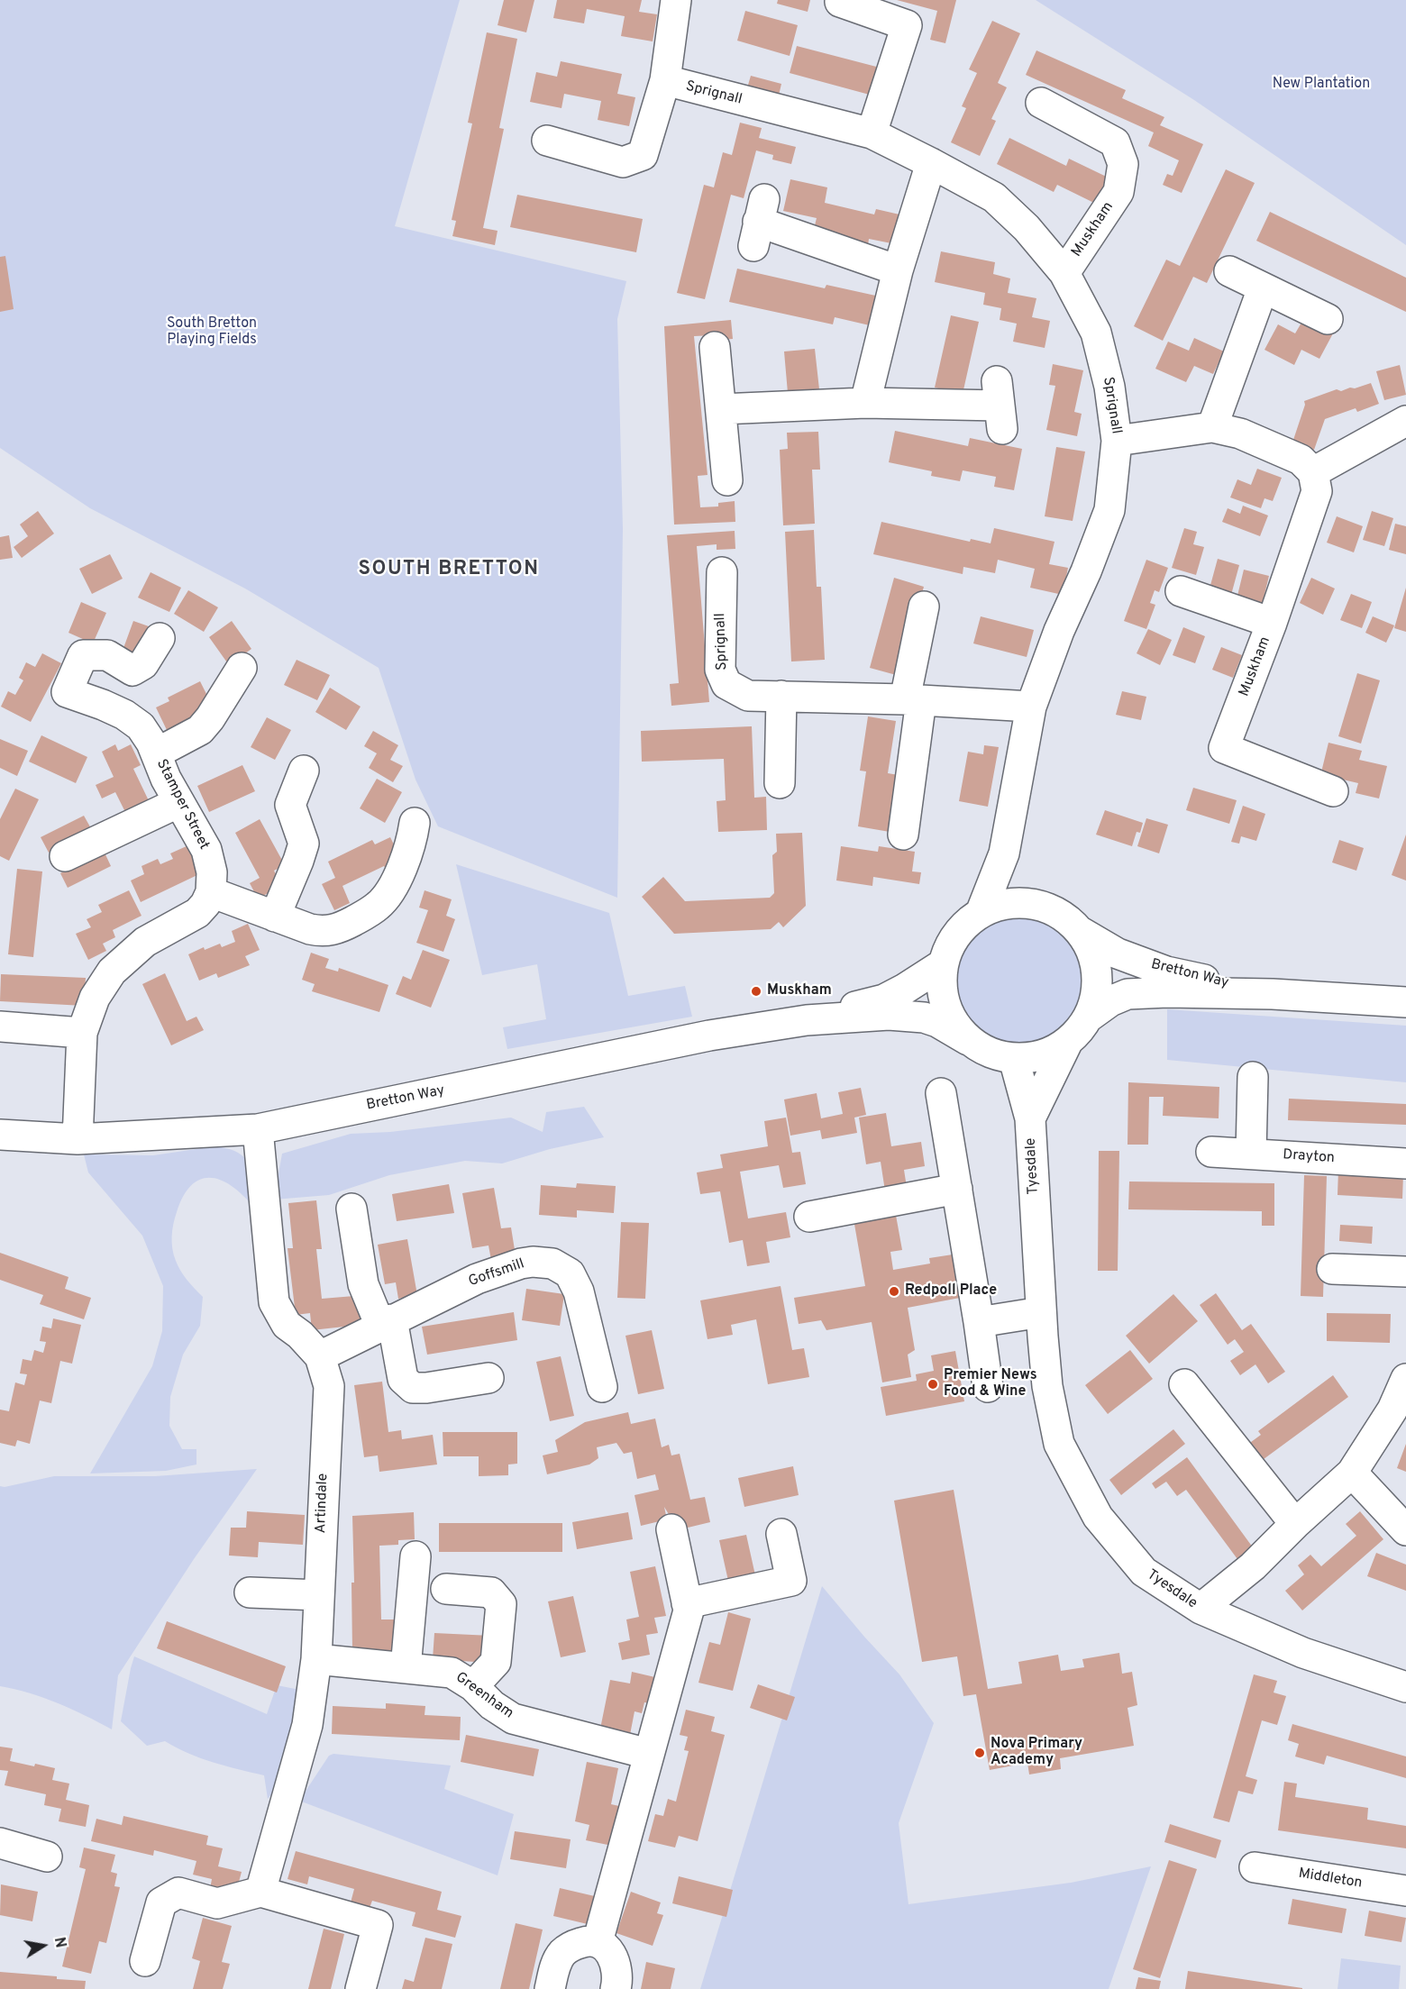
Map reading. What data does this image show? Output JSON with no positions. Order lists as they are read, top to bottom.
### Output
{
  "streets": {
    "street": [
      "Sprignall",
      "Muskham",
      "Stamper Street",
      "Bretton Way",
      "Drayton",
      "Tyesdale",
      "Goffsmill",
      "Artindale",
      "Greenham",
      "Middleton"
    ]
  },
  "crossings": [
    ["Sprignall", "Muskham"],
    ["Sprignall", "Bretton Way"],
    ["Sprignall", "Tyesdale"],
    ["Bretton Way", "Tyesdale"],
    ["Bretton Way", "Artindale"],
    ["Goffsmill", "Artindale"],
    ["Artindale", "Greenham"]
  ],
  "districts": ["SOUTH BRETTON"],
  "parks": ["New Plantation", "South Bretton Playing Fields"],
  "places": [
    "Muskham",
    "Redpoll Place",
    "Premier News Food & Wine",
    "Nova Primary Academy"
  ],
  "north": "right"
}
